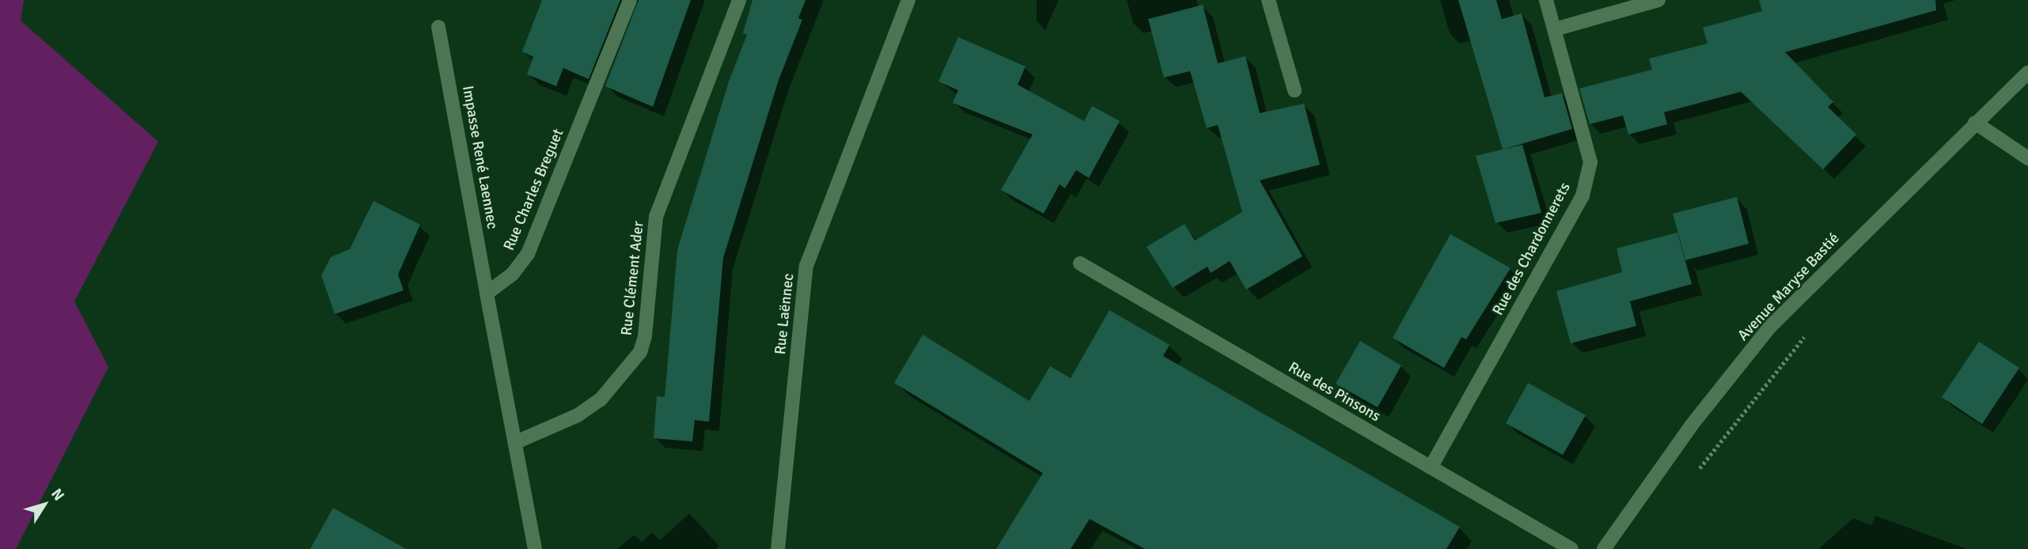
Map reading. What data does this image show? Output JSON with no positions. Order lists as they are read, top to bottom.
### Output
{
  "streets": {
    "street": [
      "Impasse René Laennec",
      "Rue Charles Breguet",
      "Rue des Chardonnerets",
      "Rue Clément Ader",
      "Avenue Maryse Bastié",
      "Rue Laënnec",
      "Rue des Pinsons"
    ]
  },
  "crossings": [
    ["Impasse René Laennec", "Rue Charles Breguet"],
    ["Rue des Chardonnerets", "Rue des Pinsons"]
  ],
  "north": "top right"
}
